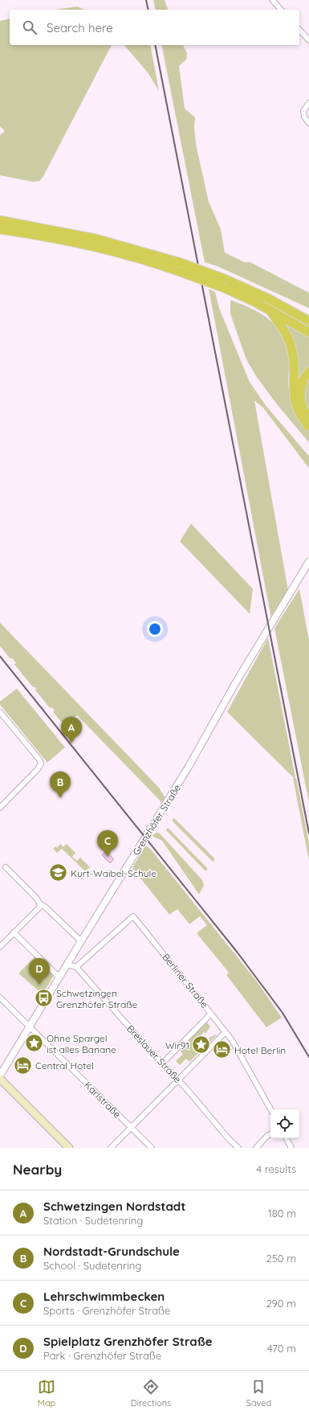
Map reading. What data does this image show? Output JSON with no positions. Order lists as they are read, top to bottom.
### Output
{
  "streets": {
    "street": [
      "Grenzhöfer Straße",
      "Berliner Straße",
      "Breslauer Straße",
      "Karlstraße"
    ]
  },
  "crossings": [
    ["Grenzhöfer Straße", "Karlstraße"],
    ["Berliner Straße", "Breslauer Straße"]
  ],
  "places": {
    "school or university": ["Kurt-Waibel-Schule"],
    "bus stop": ["Schwetzingen Grenzhöfer Straße"],
    "place": ["Ohne Spargel ist alles Banane", "Wir91"],
    "hotel": ["Hotel Berlin", "Central Hotel"]
  },
  "page": {
    "search": "Search here",
    "pins": [
      "A",
      "B",
      "C",
      "D"
    ],
    "heading": ["Nearby", "4 results"],
    "list": [
      {
        "mark": "A",
        "name": "Schwetzingen Nordstadt",
        "note": "Station · Sudetenring",
        "value": "180 m"
      },
      {
        "mark": "B",
        "name": "Nordstadt-Grundschule",
        "note": "School · Sudetenring",
        "value": "250 m"
      },
      {
        "mark": "C",
        "name": "Lehrschwimmbecken",
        "note": "Sports · Grenzhöfer Straße",
        "value": "290 m"
      },
      {
        "mark": "D",
        "name": "Spielplatz Grenzhöfer Straße",
        "note": "Park · Grenzhöfer Straße",
        "value": "470 m"
      }
    ],
    "nav": ["Map", "Directions", "Saved"]
  }
}
